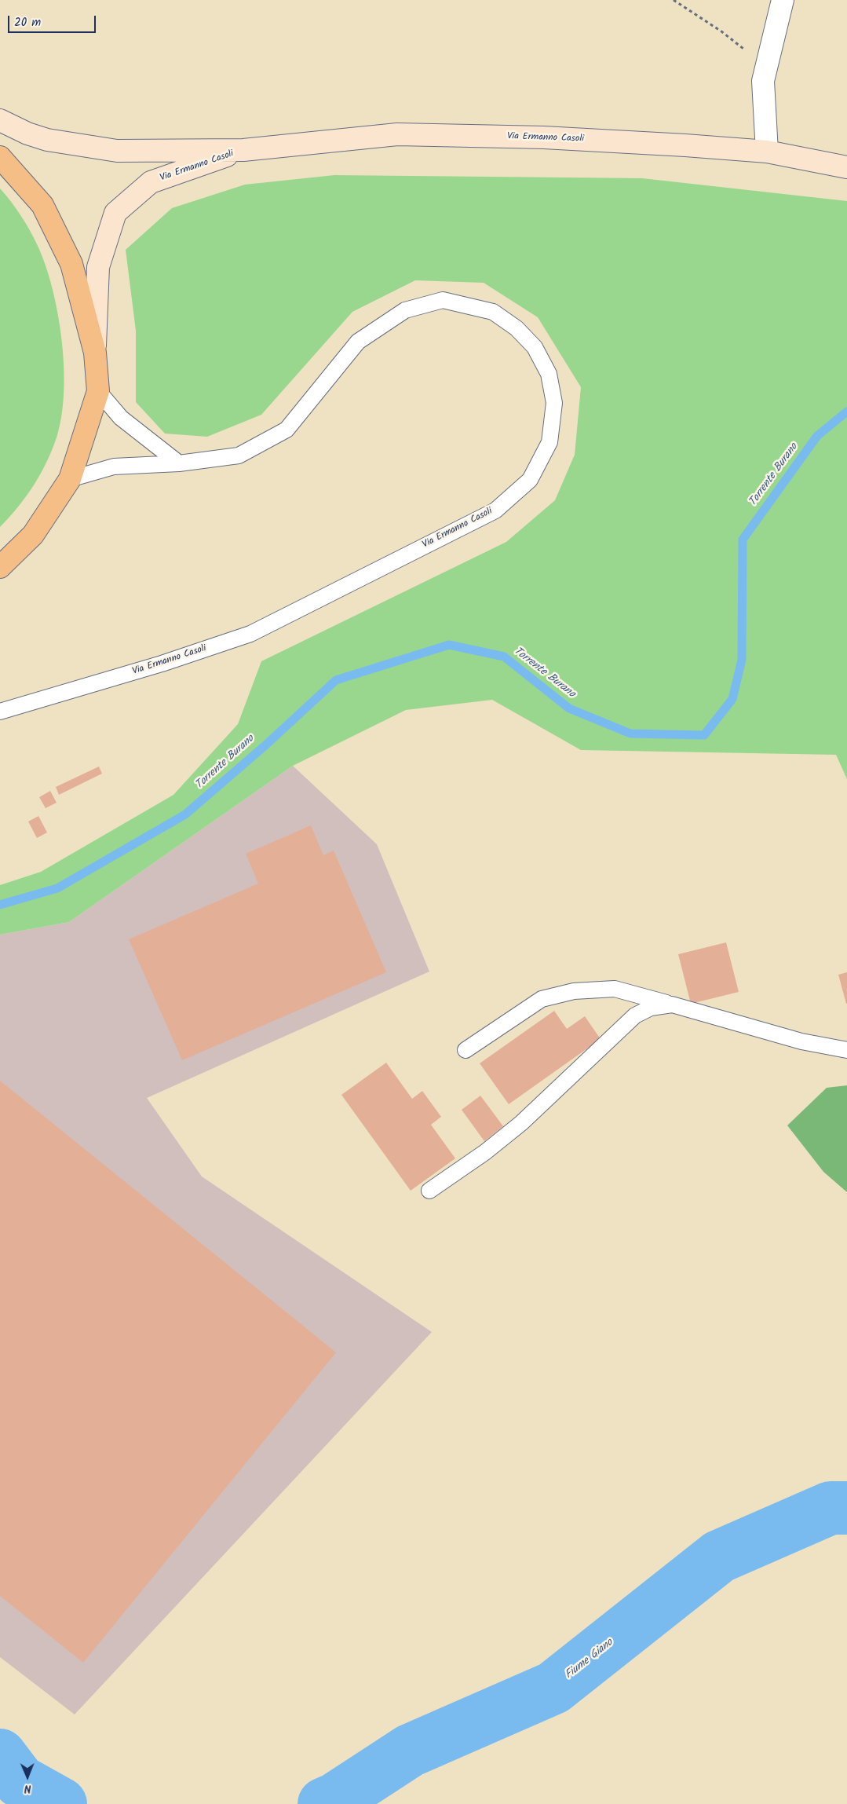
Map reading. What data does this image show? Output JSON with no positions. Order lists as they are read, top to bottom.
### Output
{
  "streets": {
    "main road": ["Via Ermanno Casoli"]
  },
  "water": ["Torrente Burano", "Fiume Giano"],
  "scale_bar": "20 m",
  "north": "bottom"
}
